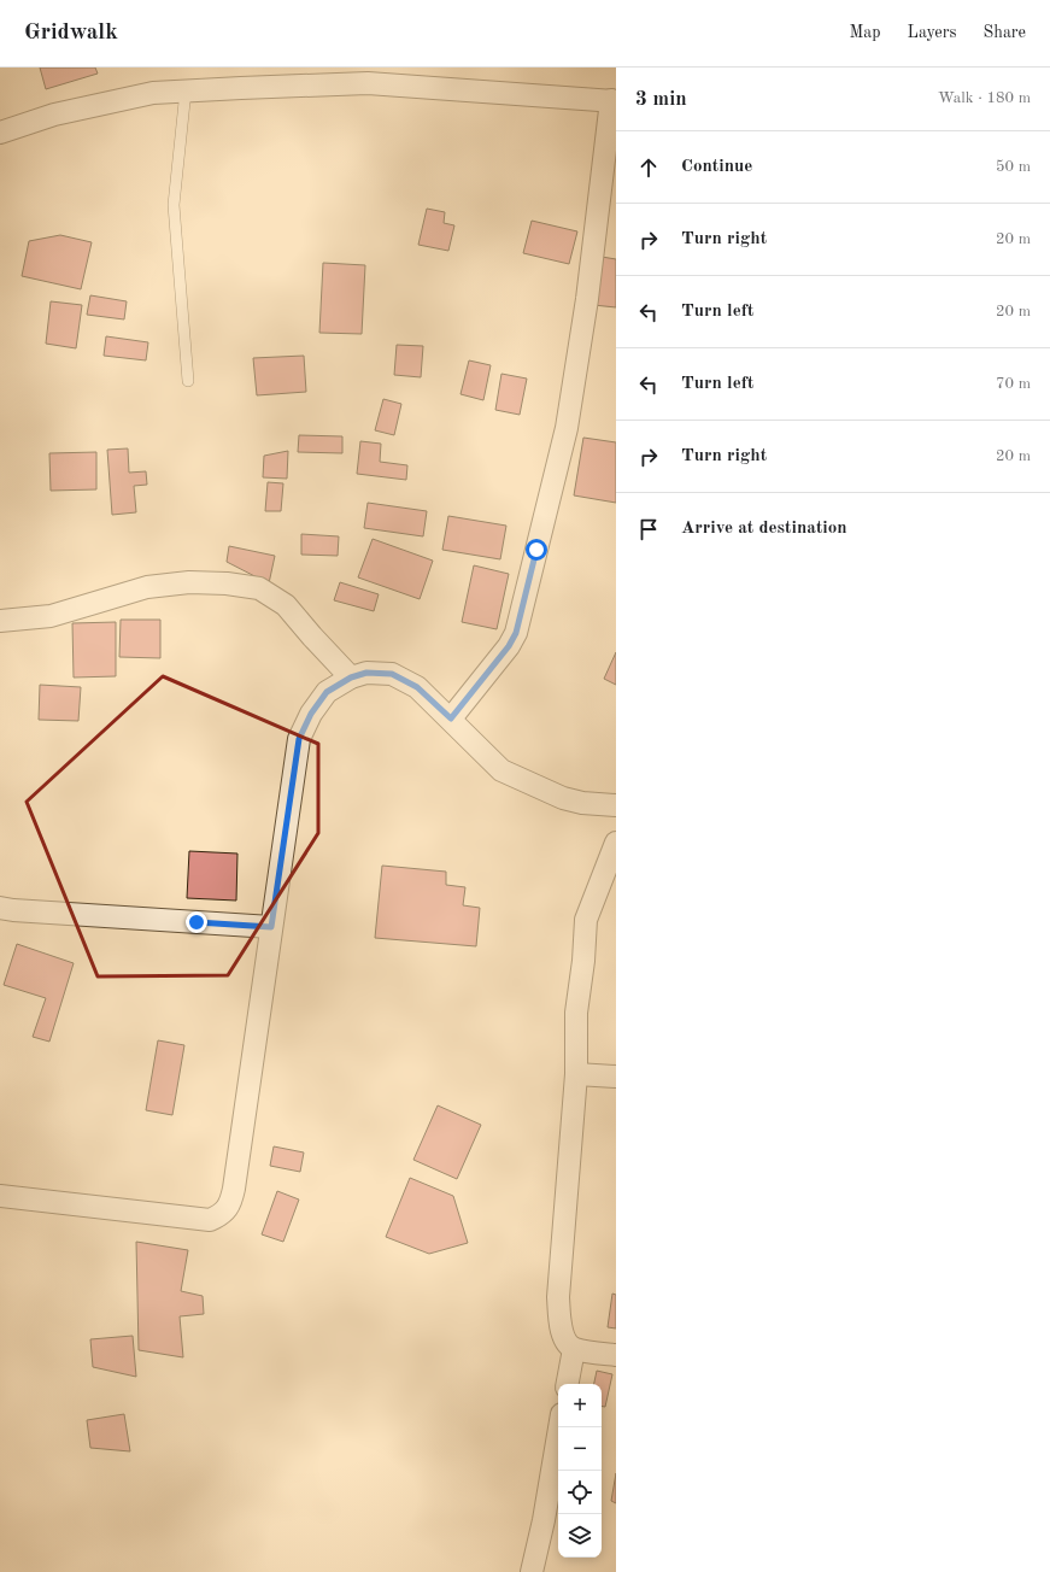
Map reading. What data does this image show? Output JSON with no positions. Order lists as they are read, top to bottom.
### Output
{
  "page": {
    "header": "Gridwalk",
    "nav": ["Map", "Layers", "Share"],
    "heading": ["3 min", "Walk · 180 m"],
    "list": [
      ["Continue", "50 m"],
      ["Turn right", "20 m"],
      ["Turn left", "20 m"],
      ["Turn left", "70 m"],
      ["Turn right", "20 m"],
      "Arrive at destination"
    ],
    "map_buttons": ["+", "−"]
  }
}
